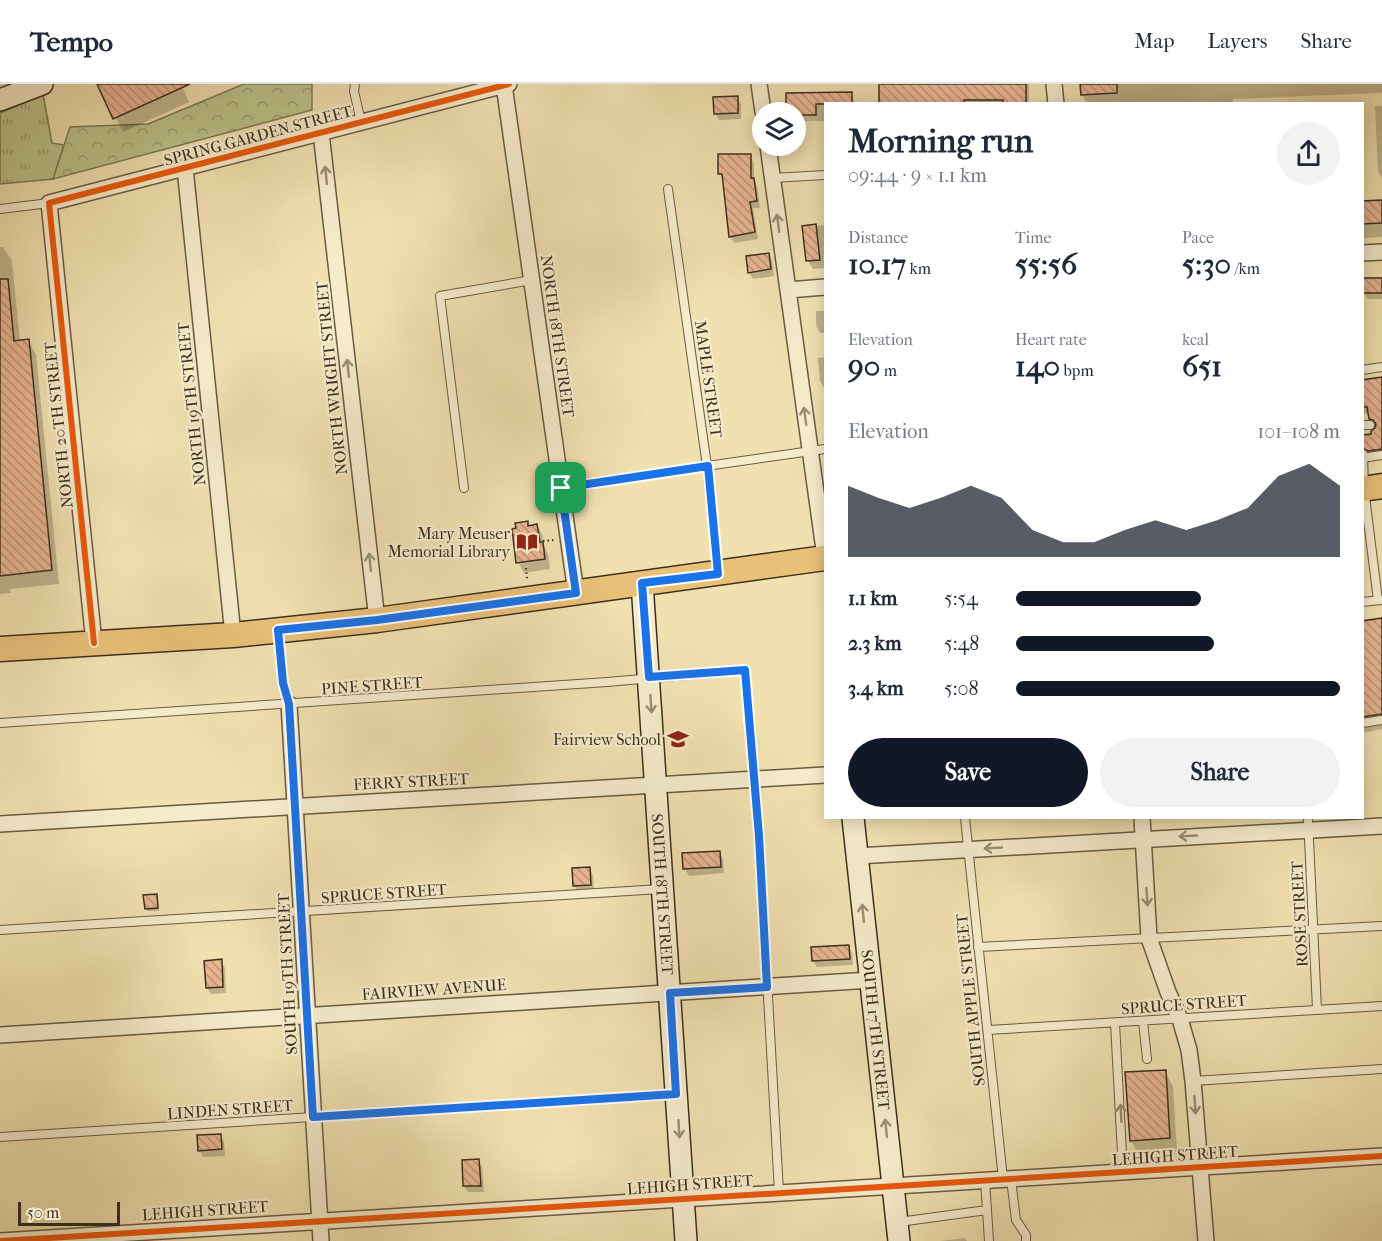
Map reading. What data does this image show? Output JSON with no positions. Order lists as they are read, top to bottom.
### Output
{
  "streets": {
    "street": [
      "SPRING GARDEN STREET",
      "NORTH 18TH STREET",
      "NORTH WRIGHT STREET",
      "NORTH 19TH STREET",
      "NORTH 20TH STREET",
      "FERRY STREET",
      "SOUTH 18TH STREET",
      "SOUTH 19TH STREET",
      "FAIRVIEW AVENUE",
      "SOUTH 17TH STREET",
      "LEHIGH STREET"
    ],
    "lane": [
      "MAPLE STREET",
      "PINE STREET",
      "SPRUCE STREET",
      "ROSE STREET",
      "SOUTH APPLE STREET",
      "LINDEN STREET"
    ]
  },
  "crossings": [
    ["SPRING GARDEN STREET", "NORTH 18TH STREET"],
    ["SPRING GARDEN STREET", "NORTH WRIGHT STREET"],
    ["SPRING GARDEN STREET", "NORTH 19TH STREET"],
    ["SPRING GARDEN STREET", "NORTH 20TH STREET"],
    ["PINE STREET", "FERRY STREET"],
    ["PINE STREET", "SOUTH 18TH STREET"],
    ["PINE STREET", "SOUTH 19TH STREET"],
    ["FERRY STREET", "SOUTH 18TH STREET"],
    ["FERRY STREET", "SOUTH 19TH STREET"],
    ["SPRUCE STREET", "SOUTH 18TH STREET"],
    ["SPRUCE STREET", "ROSE STREET"],
    ["SPRUCE STREET", "SOUTH 19TH STREET"],
    ["SPRUCE STREET", "SOUTH APPLE STREET"],
    ["SOUTH 18TH STREET", "FAIRVIEW AVENUE"],
    ["SOUTH 18TH STREET", "LINDEN STREET"],
    ["SOUTH 18TH STREET", "LEHIGH STREET"],
    ["SOUTH 19TH STREET", "FAIRVIEW AVENUE"],
    ["SOUTH 19TH STREET", "LINDEN STREET"],
    ["SOUTH 19TH STREET", "LEHIGH STREET"],
    ["FAIRVIEW AVENUE", "SOUTH 17TH STREET"],
    ["SOUTH APPLE STREET", "LEHIGH STREET"],
    ["SOUTH 17TH STREET", "LEHIGH STREET"]
  ],
  "one_way": ["NORTH WRIGHT STREET", "SOUTH 17TH STREET"],
  "places": {
    "library": ["Mary Meuser Memorial Library"],
    "school or university": ["Fairview School"]
  },
  "scale_bar": "50 m",
  "page": {
    "header": "Tempo",
    "nav": ["Map", "Layers", "Share"],
    "heading": ["Morning run", "09:44 · 9 × 1.1 km"],
    "stats": [
      ["Distance", "10.17 km"],
      ["Time", "55:56"],
      ["Pace", "5:30 /km"],
      ["Elevation", "90 m"],
      ["Heart rate", "140 bpm"],
      ["kcal", "651"]
    ],
    "chart": ["Elevation", "101–108 m"],
    "list": [
      {
        "name": "1.1 km",
        "note": "5:54"
      },
      {
        "name": "2.3 km",
        "note": "5:48"
      },
      {
        "name": "3.4 km",
        "note": "5:08"
      }
    ],
    "buttons": ["Save", "Share"],
    "scale": "50 m"
  }
}
